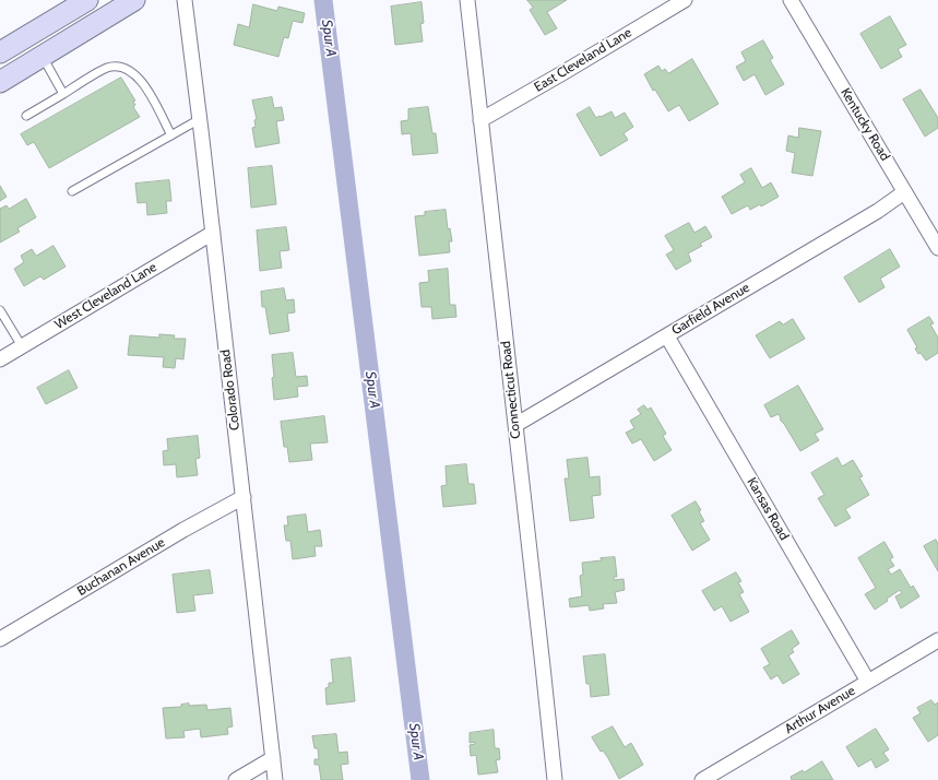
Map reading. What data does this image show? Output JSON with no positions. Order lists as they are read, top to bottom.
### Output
{
  "streets": {
    "street": [
      "East Cleveland Lane",
      "Kentucky Road",
      "West Cleveland Lane",
      "Garfield Avenue",
      "Colorado Road",
      "Connecticut Road",
      "Kansas Road",
      "Buchanan Avenue",
      "Arthur Avenue"
    ]
  },
  "crossings": [
    ["East Cleveland Lane", "Connecticut Road"],
    ["Kentucky Road", "Garfield Avenue"],
    ["West Cleveland Lane", "Colorado Road"],
    ["Garfield Avenue", "Connecticut Road"],
    ["Garfield Avenue", "Kansas Road"],
    ["Colorado Road", "Buchanan Avenue"],
    ["Kansas Road", "Arthur Avenue"]
  ],
  "water": ["Spur A"]
}
